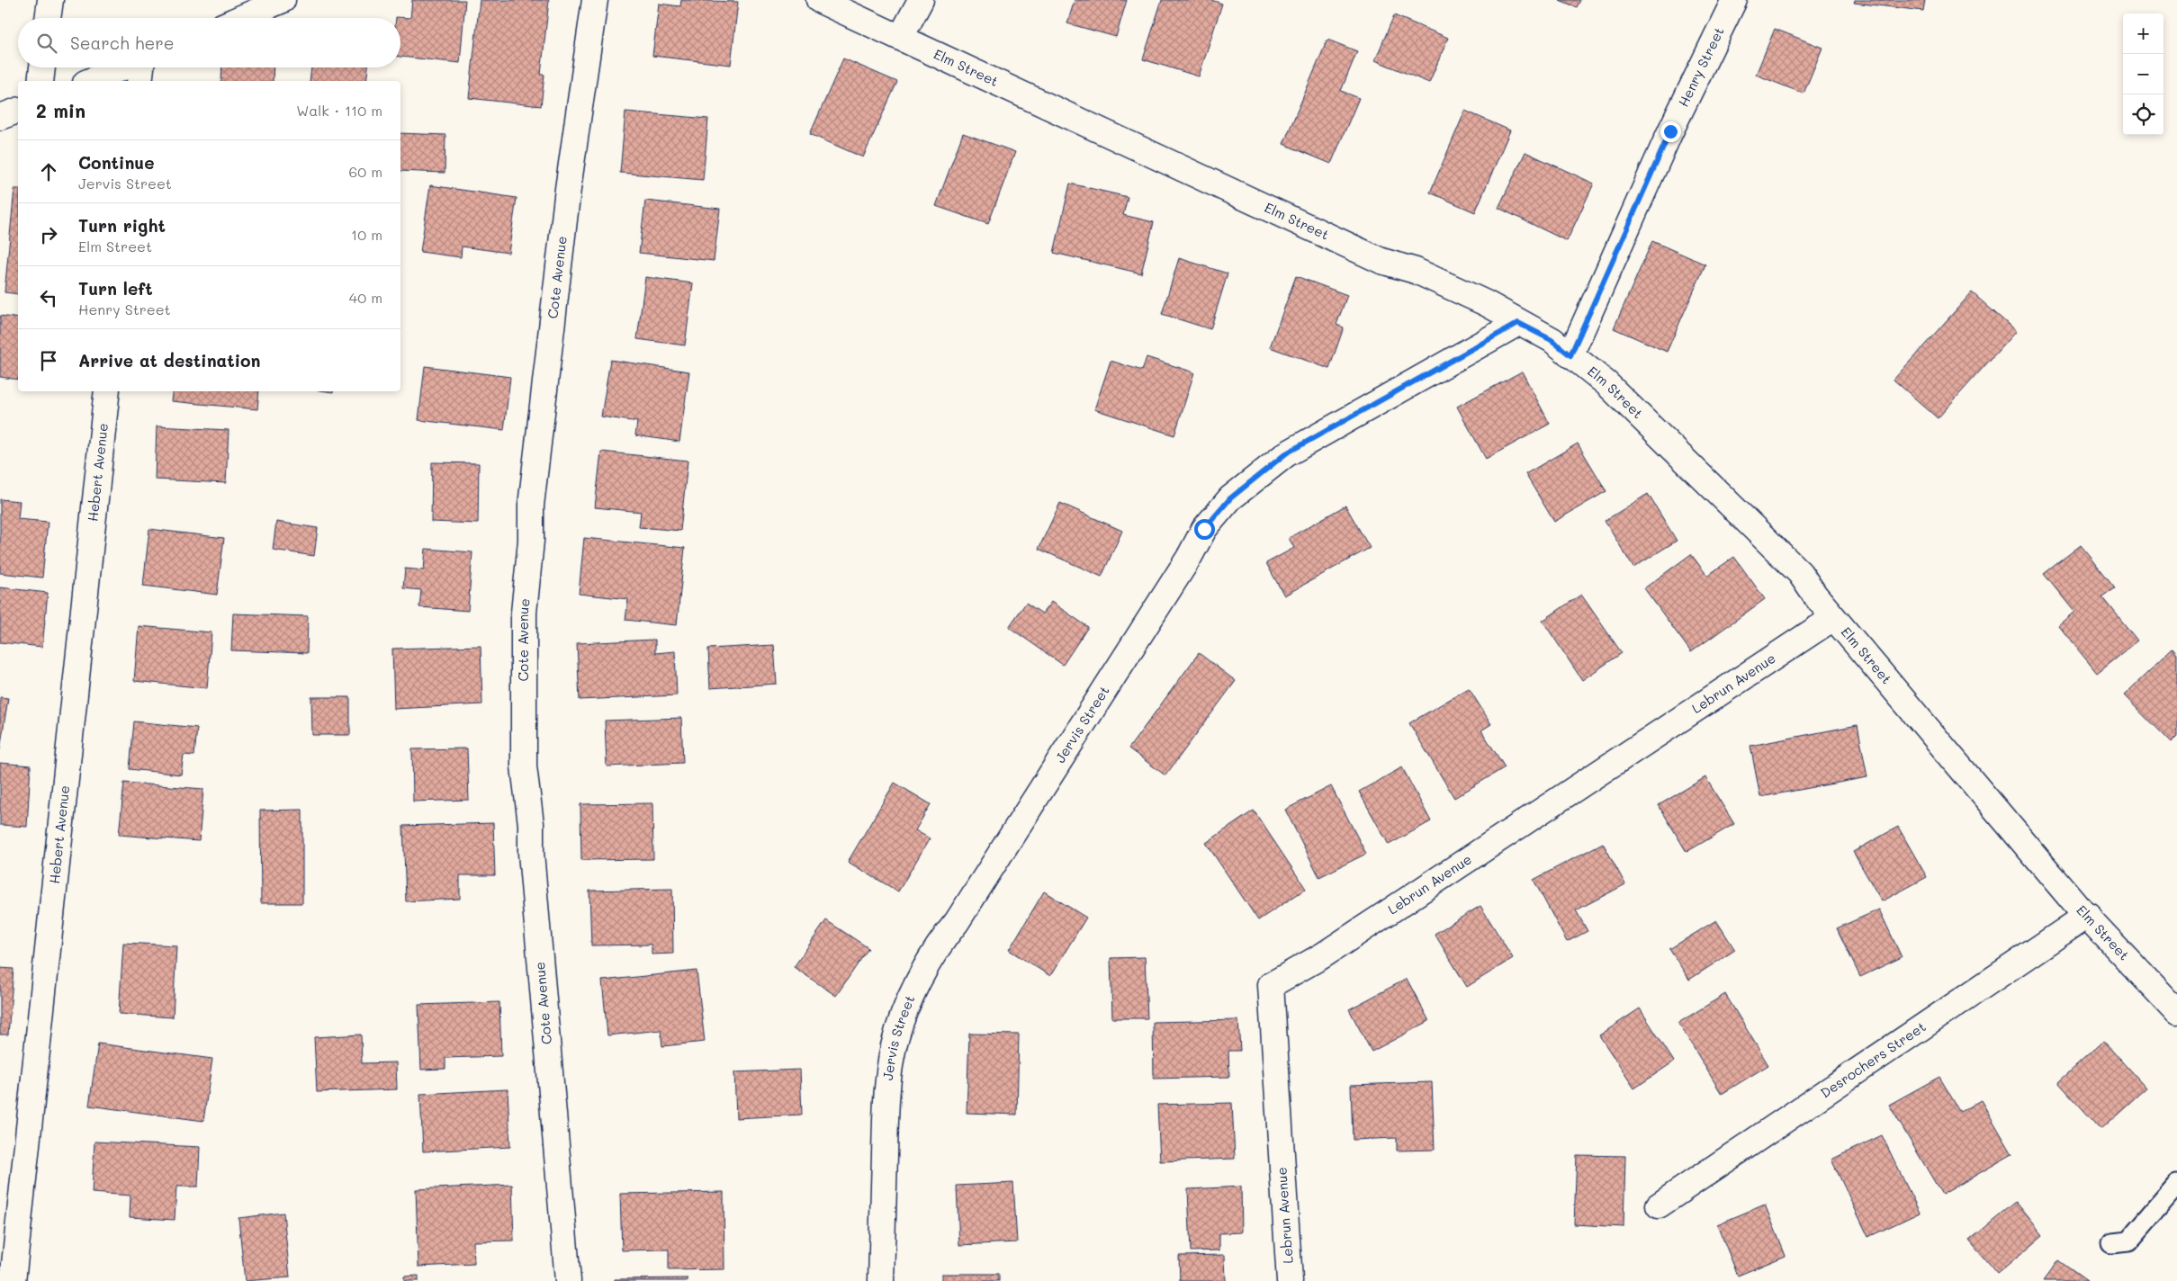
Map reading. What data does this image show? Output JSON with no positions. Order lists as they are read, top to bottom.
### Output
{
  "streets": {
    "street": [
      "Henry Street",
      "Elm Street",
      "Cote Avenue",
      "Hebert Avenue",
      "Lebrun Avenue",
      "Jervis Street",
      "Desrochers Street"
    ]
  },
  "crossings": [
    ["Henry Street", "Elm Street"],
    ["Elm Street", "Lebrun Avenue"],
    ["Elm Street", "Jervis Street"],
    ["Elm Street", "Desrochers Street"]
  ],
  "page": {
    "map_buttons": ["+", "−"],
    "search": "Search here",
    "heading": ["2 min", "Walk · 110 m"],
    "list": [
      ["Continue", "Jervis Street", "60 m"],
      ["Turn right", "Elm Street", "10 m"],
      ["Turn left", "Henry Street", "40 m"],
      "Arrive at destination"
    ]
  }
}
